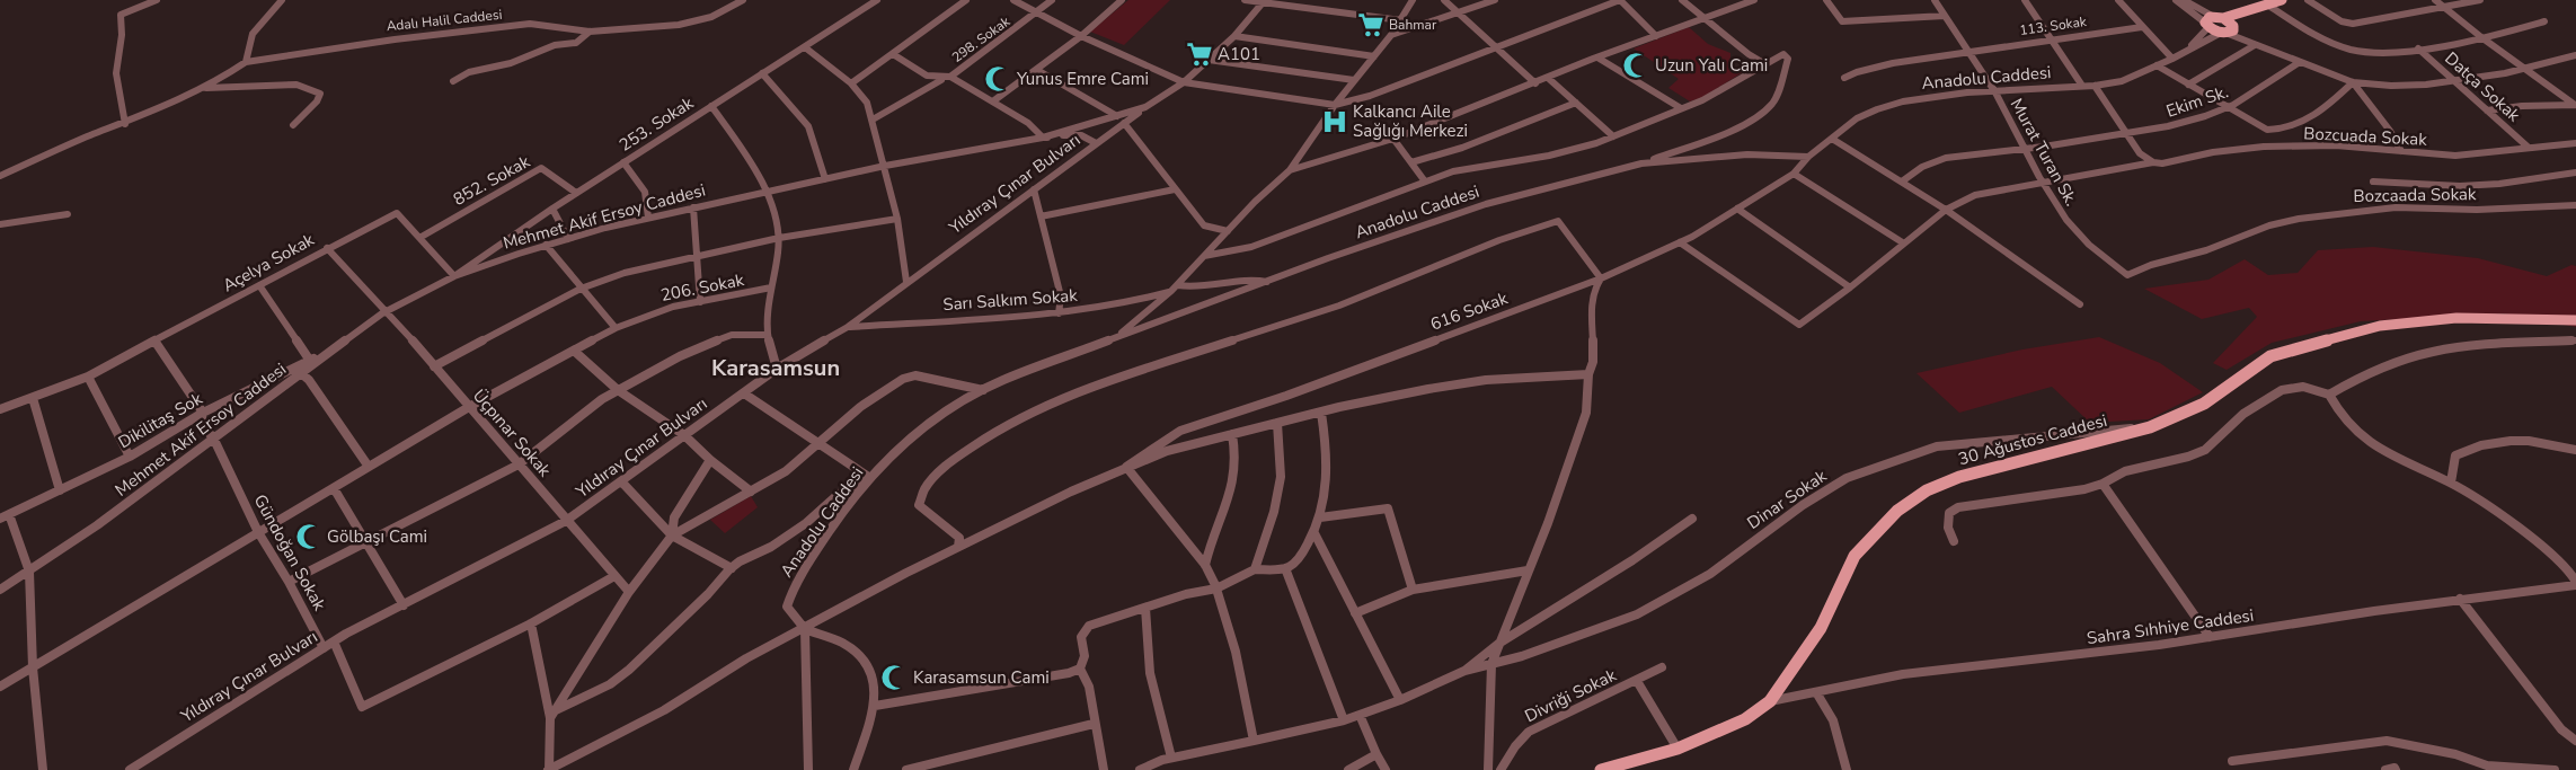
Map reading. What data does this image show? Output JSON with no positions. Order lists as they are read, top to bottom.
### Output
{
  "streets": {
    "main road": ["30 Ağustos Caddesi"],
    "street": [
      "Adalı Halil Caddesi",
      "113. Sokak",
      "298. Sokak",
      "Anadolu Caddesi",
      "Datça Sokak",
      "Ekim Sk.",
      "253. Sokak",
      "Bozcuada Sokak",
      "Murat Turan Sk.",
      "852. Sokak",
      "Yıldıray Çınar Bulvarı",
      "Bozcaada Sokak",
      "Mehmet Akif Ersoy Caddesi",
      "Açelya Sokak",
      "206. Sokak",
      "Sarı Salkım Sokak",
      "616 Sokak",
      "Dikilitaş Sok",
      "Üçpınar Sokak",
      "Dinar Sokak",
      "Gündoğan Sokak",
      "Sahra Sıhhiye Caddesi",
      "Divriği Sokak"
    ]
  },
  "crossings": [
    ["113. Sokak", "Murat Turan Sk."],
    ["Anadolu Caddesi", "Murat Turan Sk."],
    ["Anadolu Caddesi", "616 Sokak"],
    ["Datça Sokak", "Bozcuada Sokak"],
    ["Ekim Sk.", "Murat Turan Sk."],
    ["253. Sokak", "852. Sokak"],
    ["253. Sokak", "Mehmet Akif Ersoy Caddesi"],
    ["Bozcuada Sokak", "Murat Turan Sk."],
    ["Bozcuada Sokak", "616 Sokak"],
    ["Murat Turan Sk.", "Bozcaada Sokak"],
    ["852. Sokak", "Açelya Sokak"],
    ["Yıldıray Çınar Bulvarı", "Mehmet Akif Ersoy Caddesi"],
    ["Yıldıray Çınar Bulvarı", "Sarı Salkım Sokak"],
    ["Yıldıray Çınar Bulvarı", "Üçpınar Sokak"],
    ["Yıldıray Çınar Bulvarı", "Gündoğan Sokak"],
    ["Mehmet Akif Ersoy Caddesi", "Dikilitaş Sok"],
    ["Mehmet Akif Ersoy Caddesi", "Üçpınar Sokak"],
    ["Mehmet Akif Ersoy Caddesi", "Gündoğan Sokak"],
    ["Açelya Sokak", "Üçpınar Sokak"],
    ["206. Sokak", "Üçpınar Sokak"],
    ["206. Sokak", "Gündoğan Sokak"],
    ["Dikilitaş Sok", "Gündoğan Sokak"],
    ["30 Ağustos Caddesi", "Dinar Sokak"],
    ["30 Ağustos Caddesi", "Sahra Sıhhiye Caddesi"]
  ],
  "districts": ["Karasamsun"],
  "places": {
    "supermarket": ["Bahmar", "A101"],
    "mosque": [
      "Uzun Yalı Cami",
      "Yunus Emre Cami",
      "Gölbaşı Cami",
      "Karasamsun Cami"
    ],
    "hospital": ["Kalkancı Aile Sağlığı Merkezi"]
  }
}
